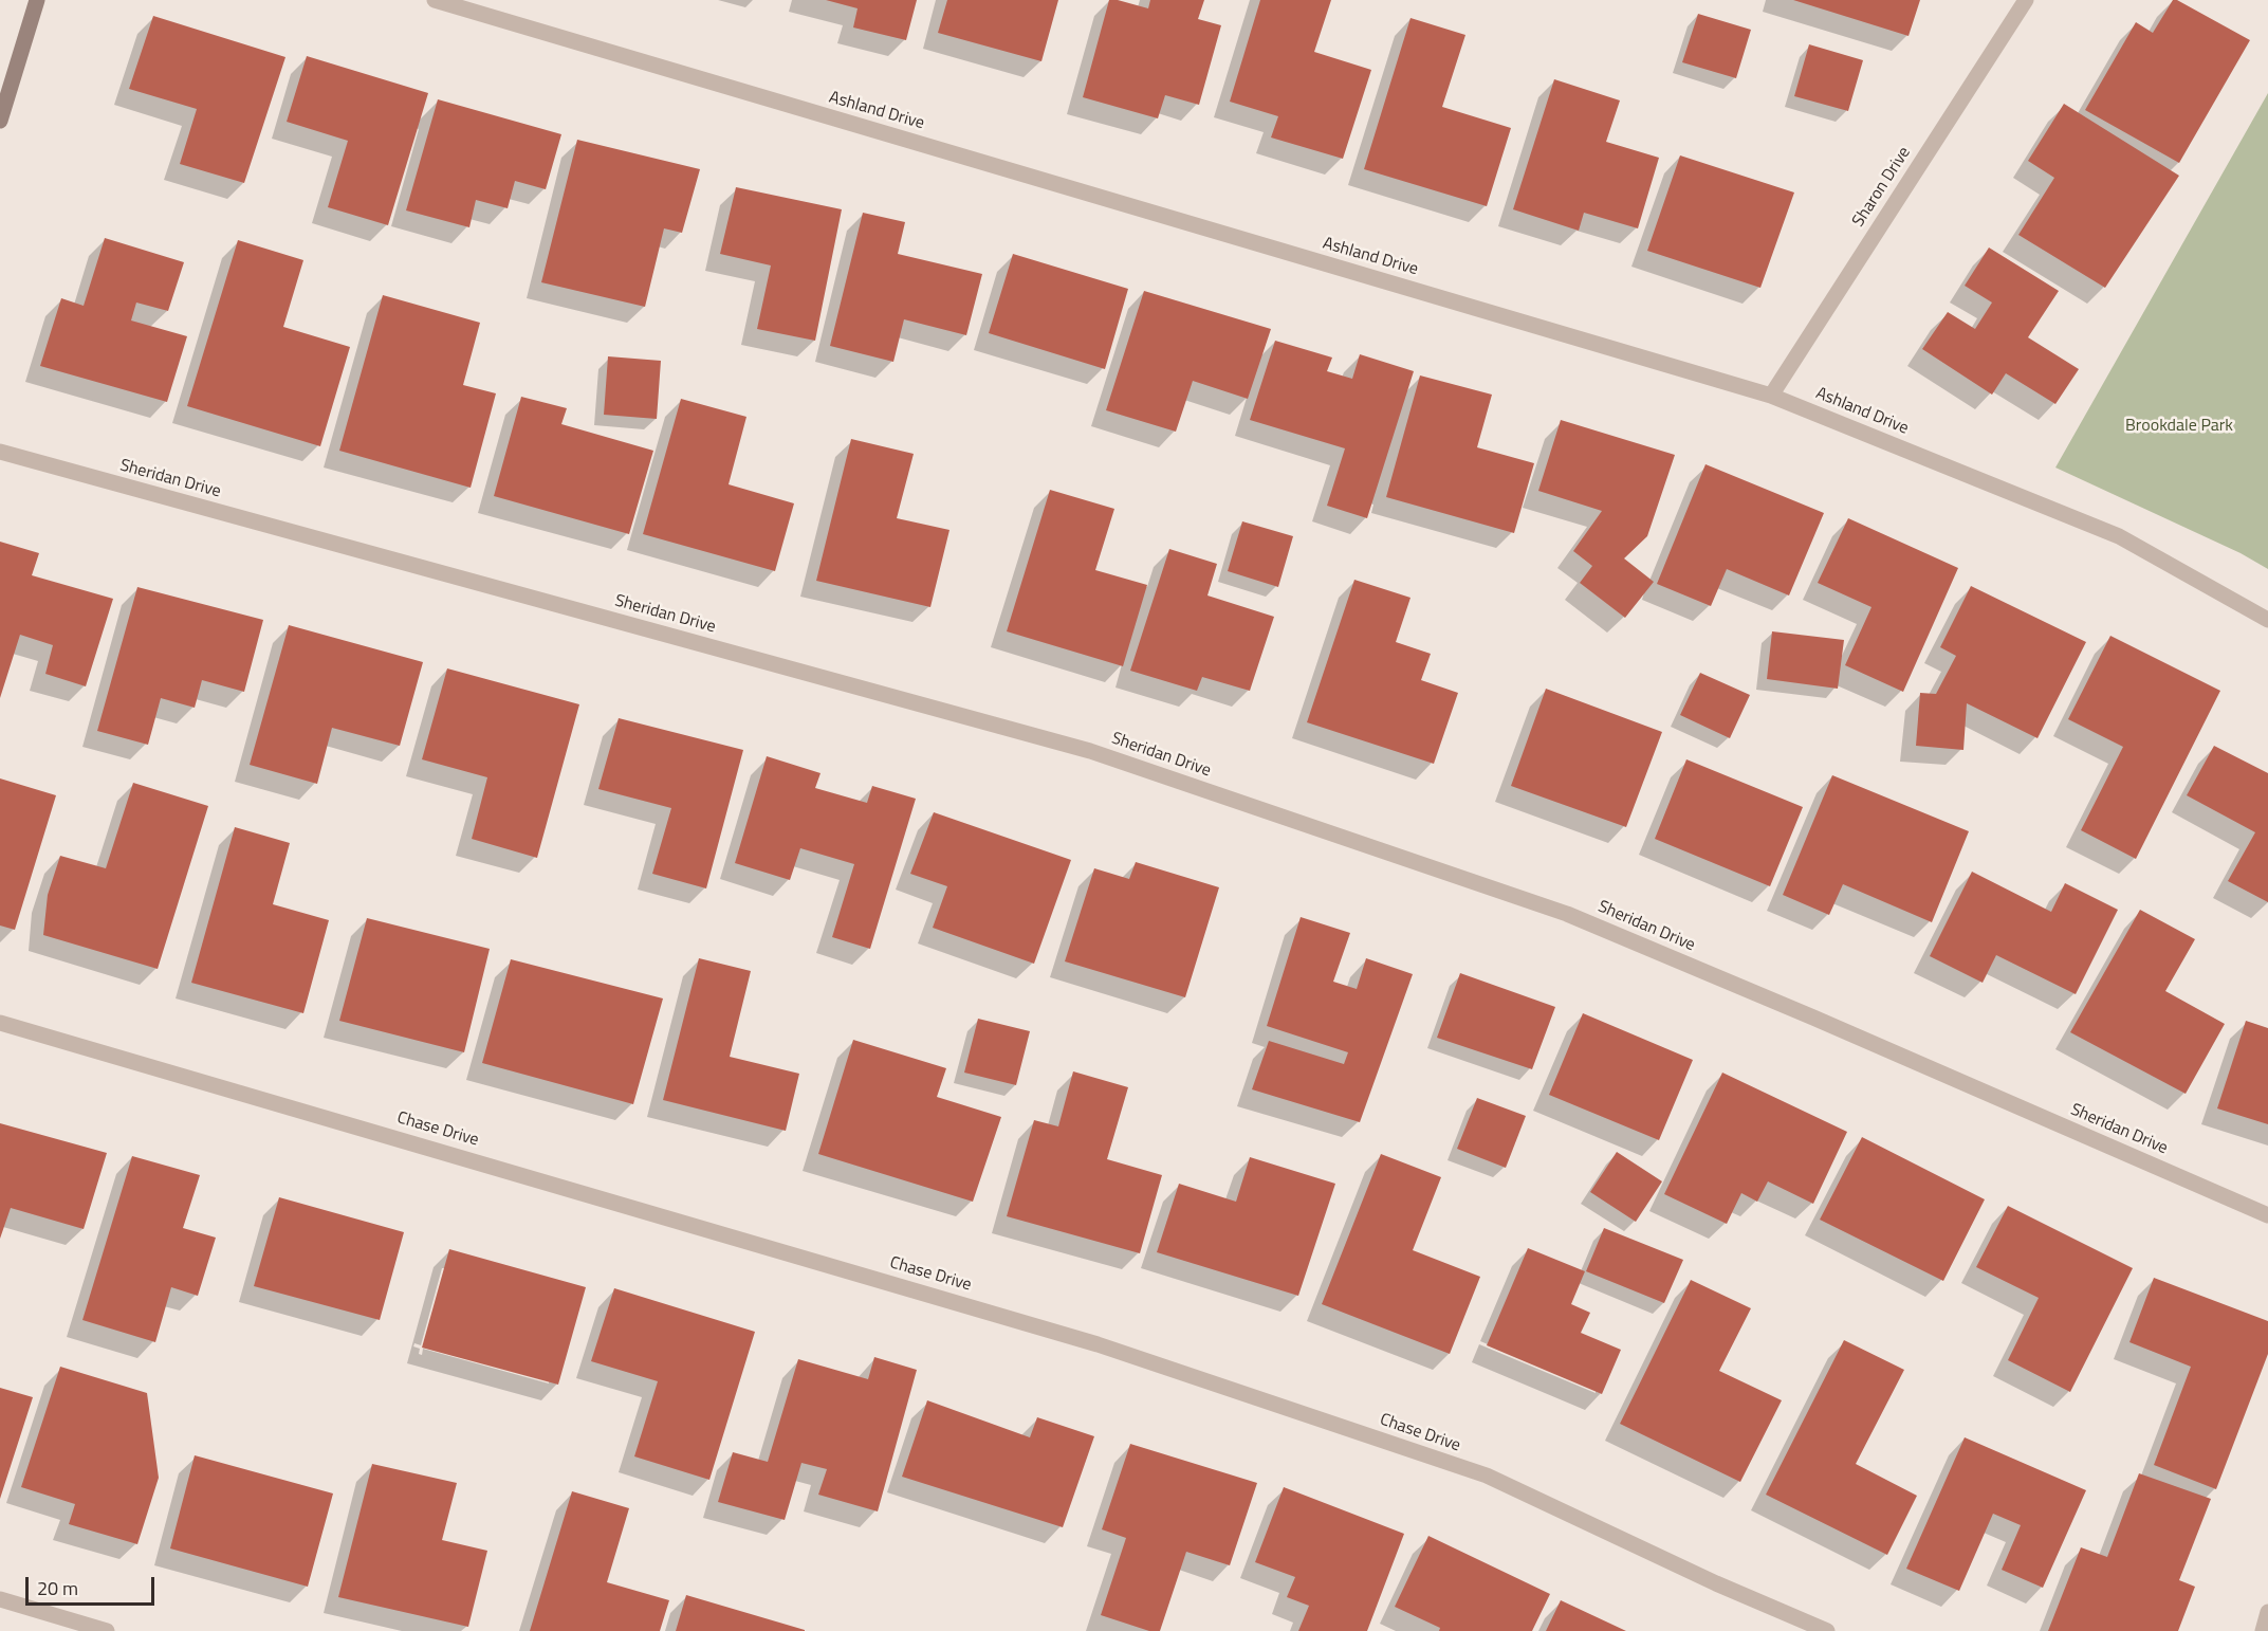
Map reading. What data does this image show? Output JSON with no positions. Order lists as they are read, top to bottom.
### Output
{
  "streets": {
    "street": [
      "Ashland Drive",
      "Sharon Drive",
      "Sheridan Drive",
      "Chase Drive"
    ]
  },
  "crossings": [
    ["Ashland Drive", "Sharon Drive"]
  ],
  "parks": ["Brookdale Park"],
  "scale_bar": "20 m"
}
